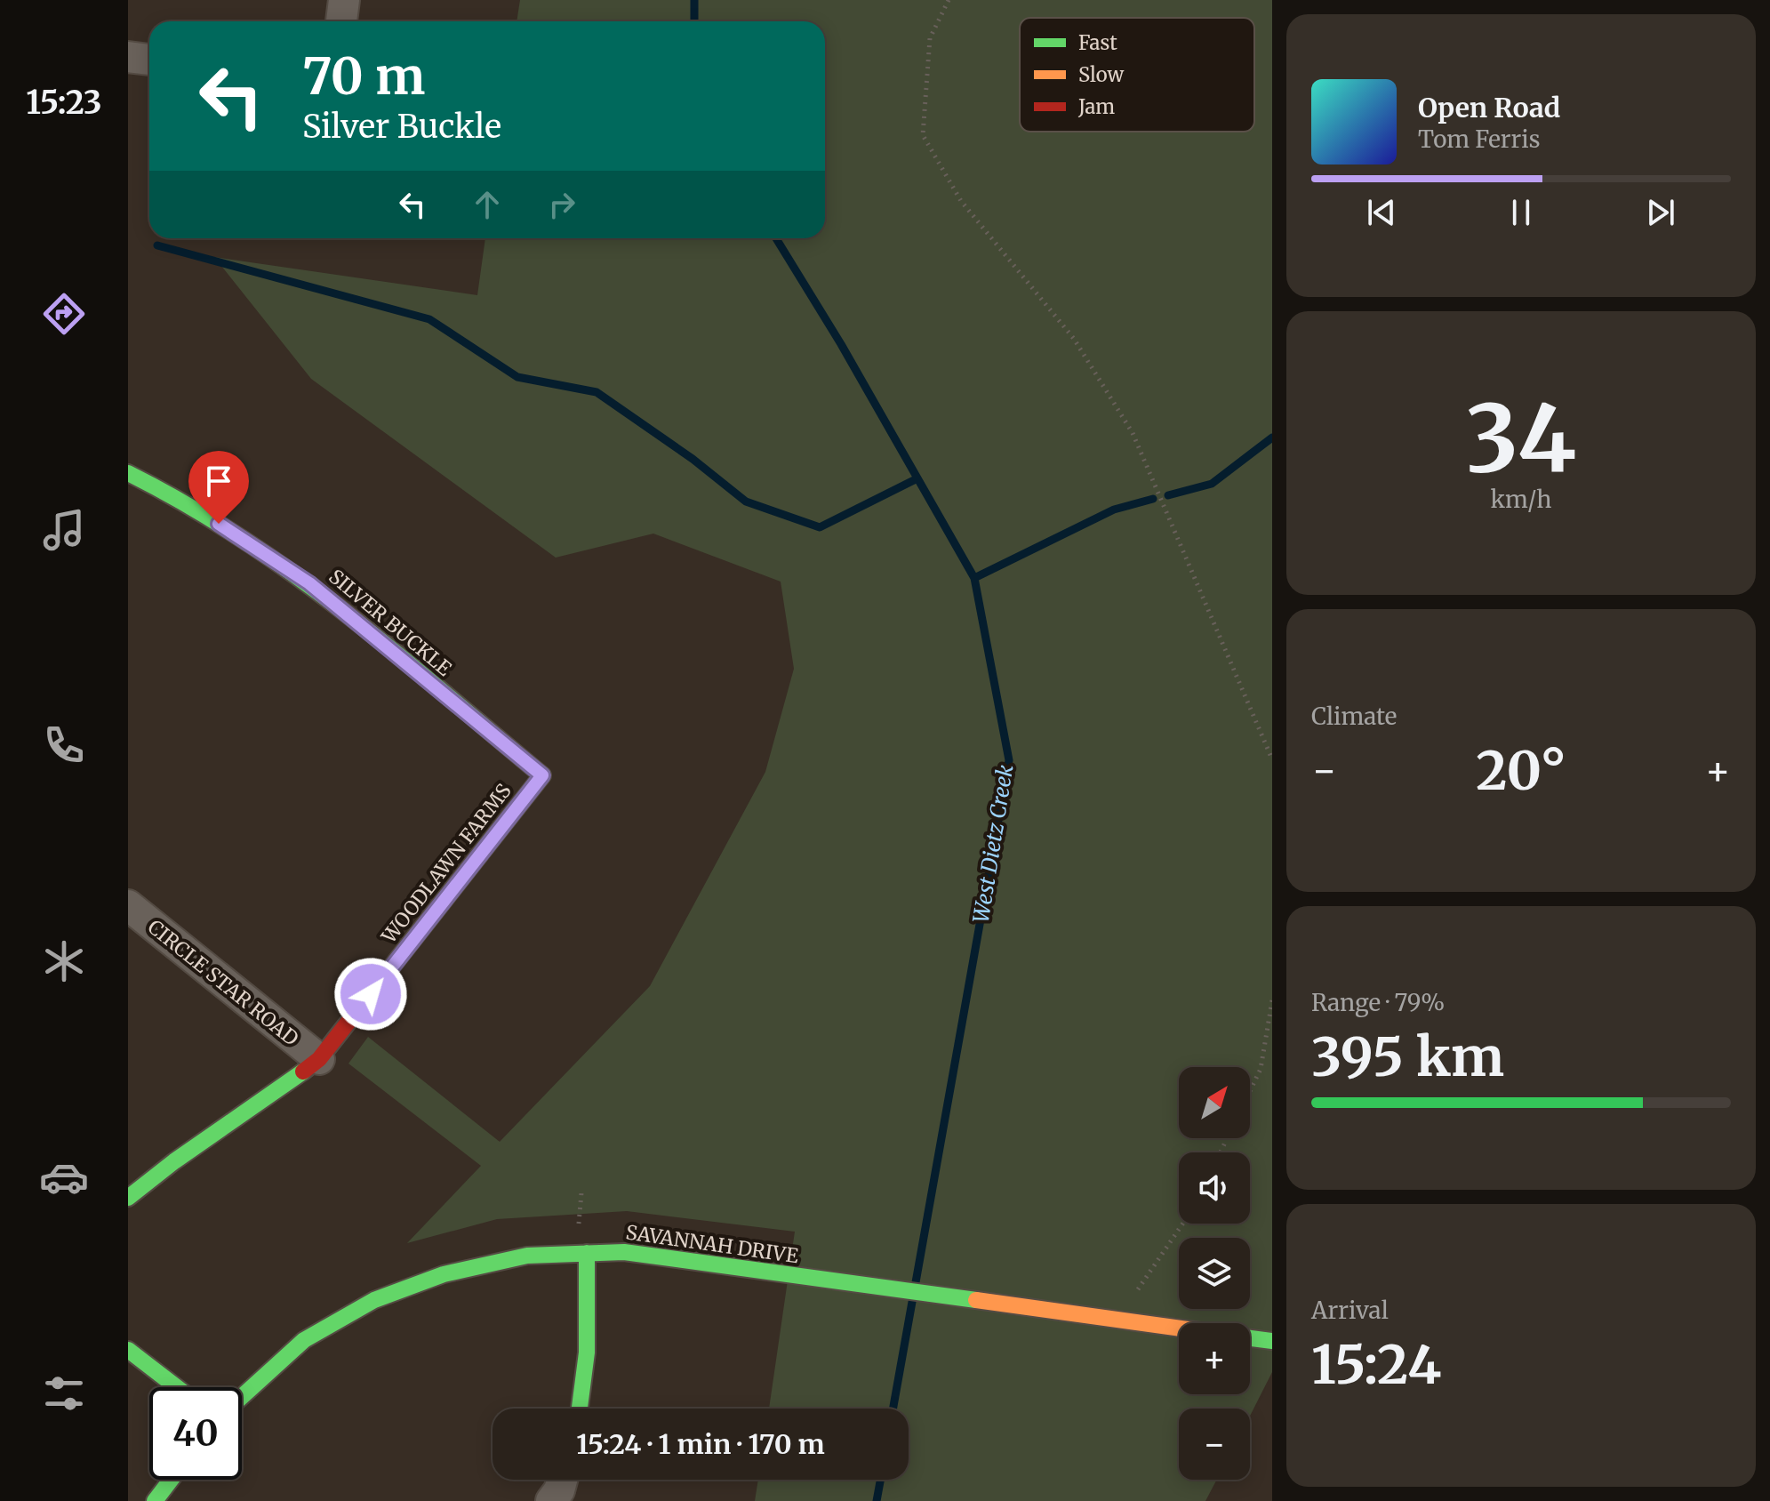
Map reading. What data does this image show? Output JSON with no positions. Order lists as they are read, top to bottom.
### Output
{
  "streets": {
    "street": [
      "SILVER BUCKLE",
      "WOODLAWN FARMS",
      "CIRCLE STAR ROAD",
      "SAVANNAH DRIVE"
    ]
  },
  "crossings": [
    ["SILVER BUCKLE", "WOODLAWN FARMS"],
    ["WOODLAWN FARMS", "CIRCLE STAR ROAD"]
  ],
  "water": ["West Dietz Creek"],
  "legend": ["Fast", "Slow", "Jam"],
  "north": "top right",
  "page": {
    "tabs": "15:23",
    "turn": ["70 m", "Silver Buckle"],
    "song": ["Open Road", "Tom Ferris"],
    "tile": [
      ["34", "km/h"],
      "Climate",
      ["Range · 79%", "395 km"],
      ["Arrival", "15:24"]
    ],
    "heat": ["−", "20°", "+"],
    "map_buttons": ["+", "−"],
    "limit": "40",
    "trip": "15:24 · 1 min · 170 m"
  }
}
